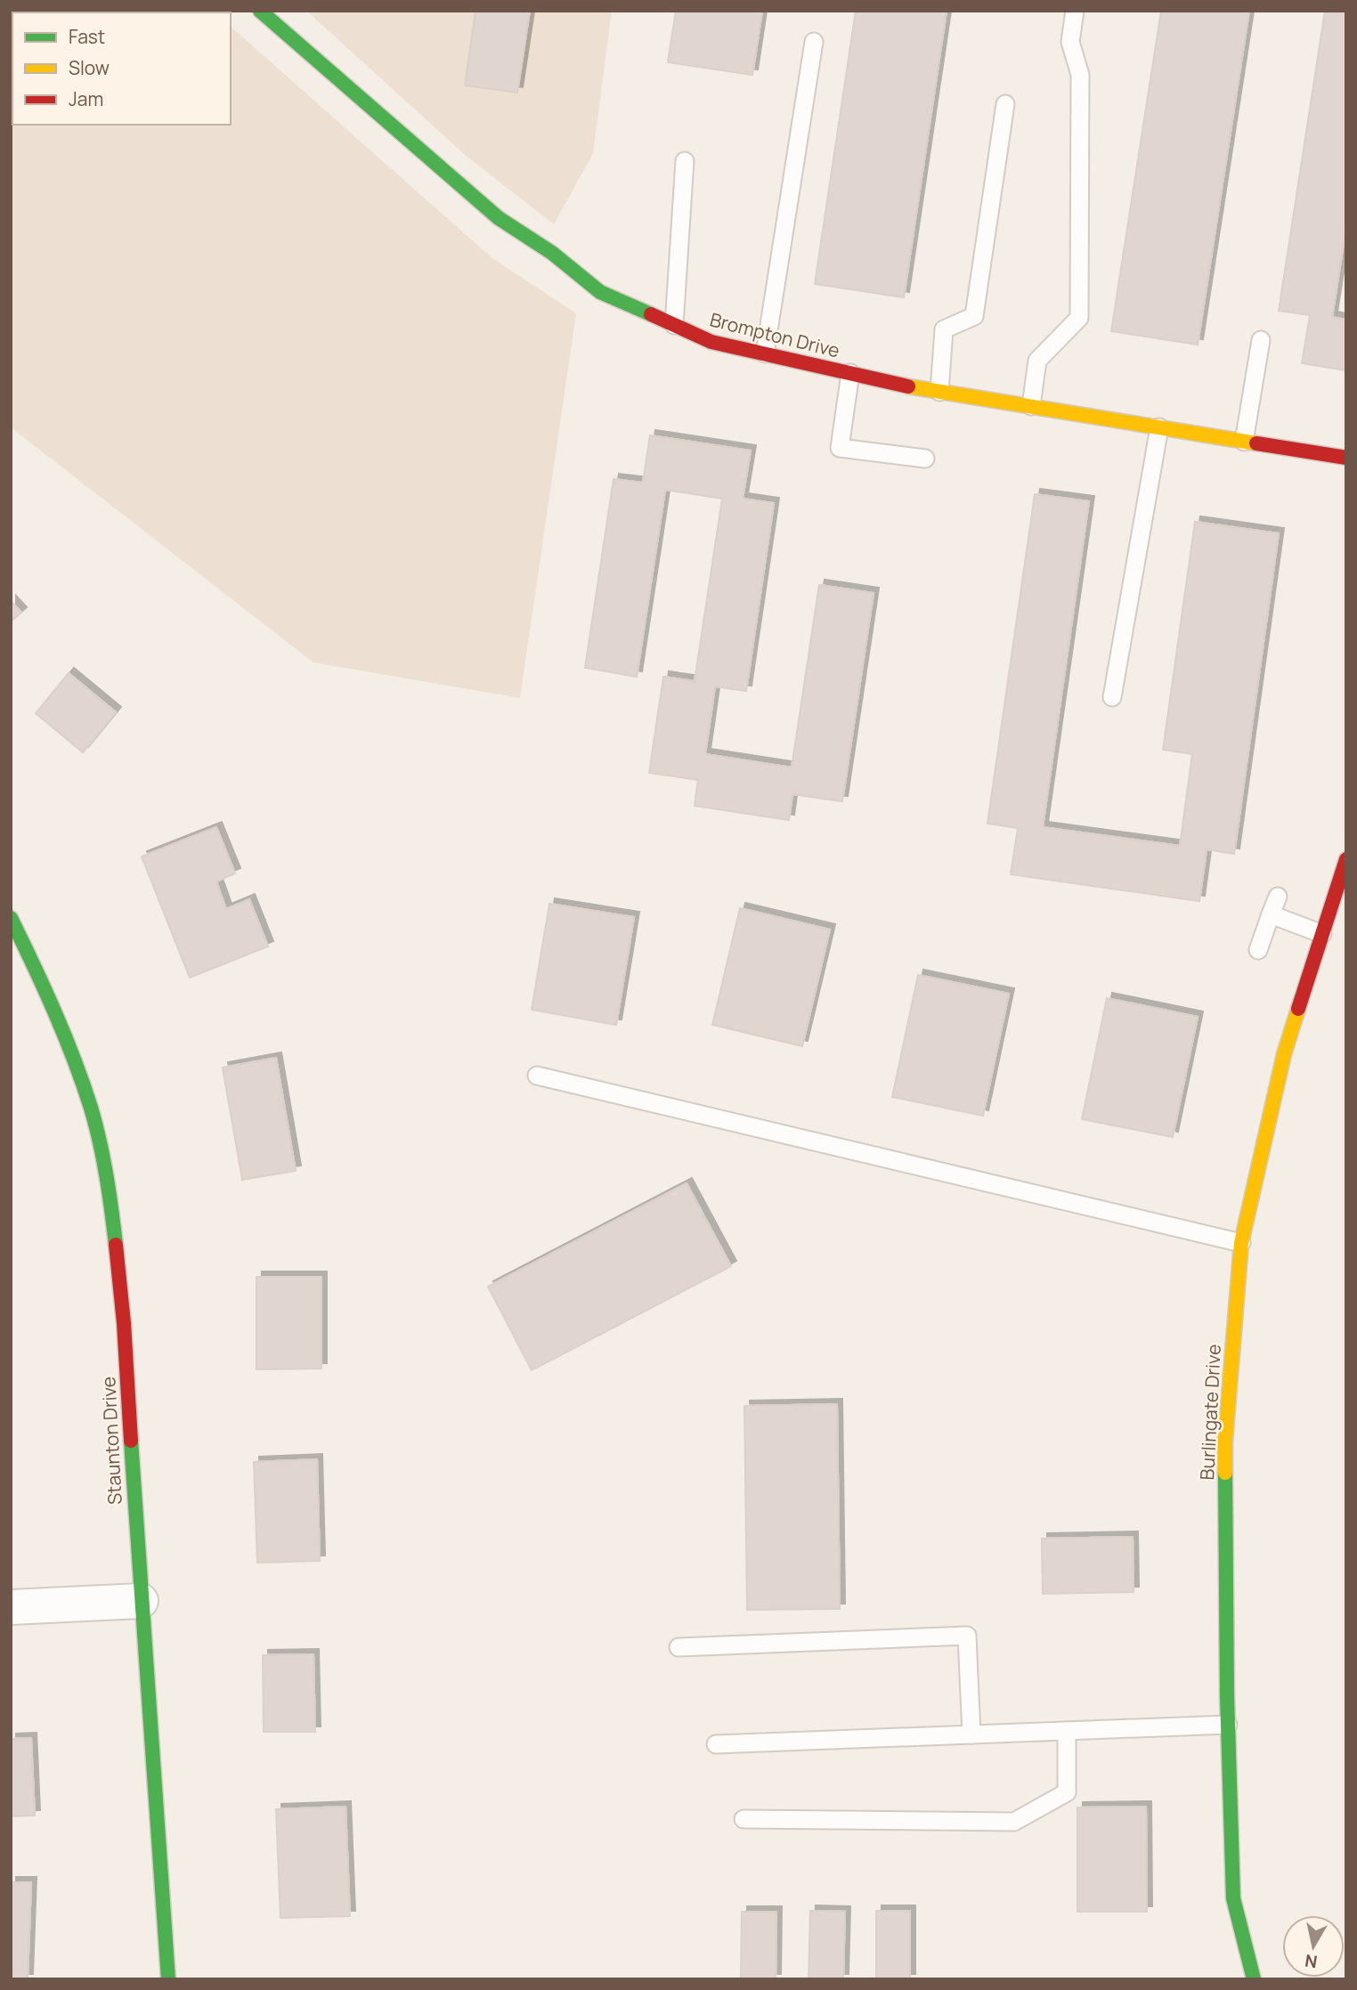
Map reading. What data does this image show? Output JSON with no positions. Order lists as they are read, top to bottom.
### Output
{
  "streets": {
    "street": ["Brompton Drive", "Burlingate Drive", "Staunton Drive"]
  },
  "legend": ["Fast", "Slow", "Jam"],
  "north": "bottom"
}
